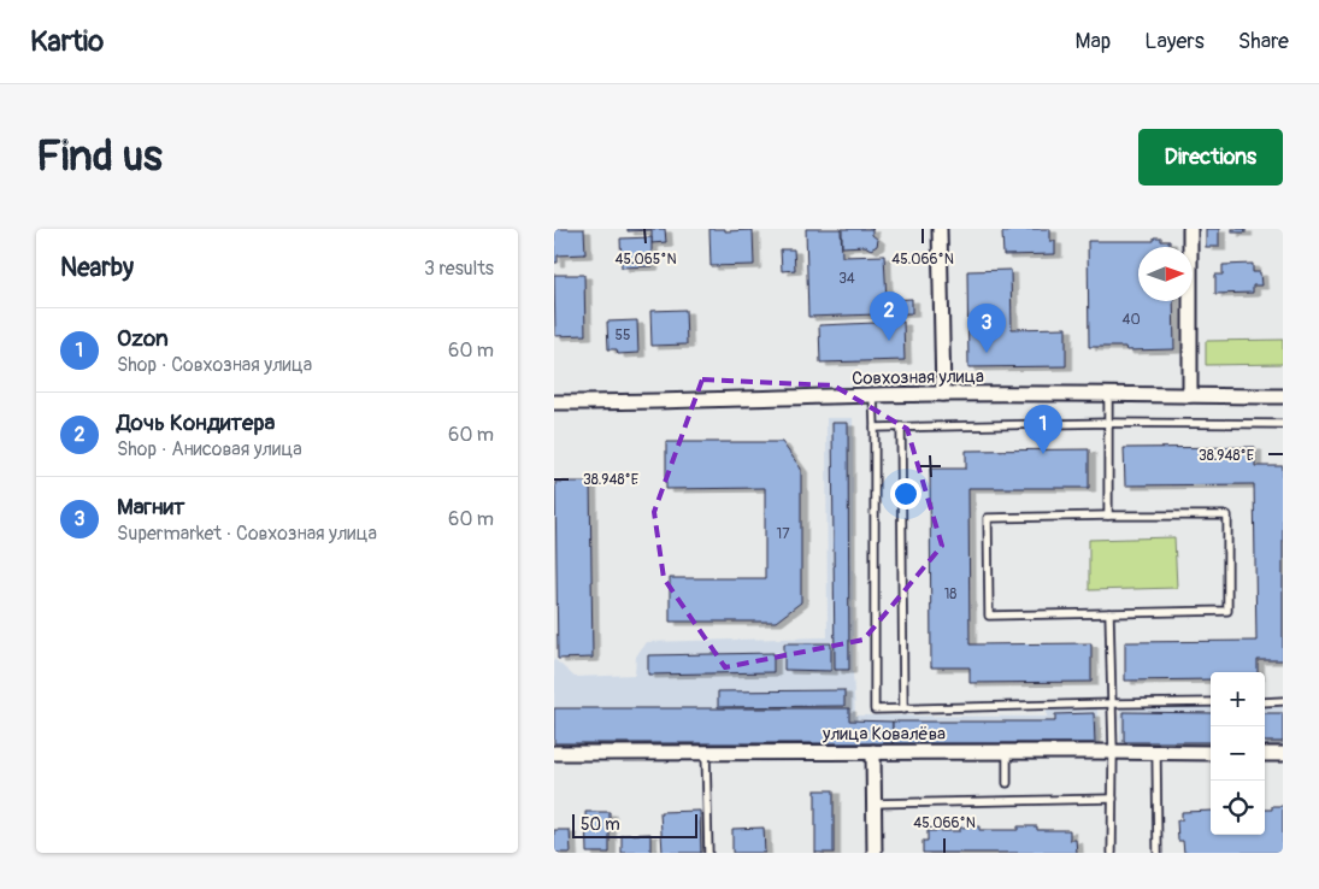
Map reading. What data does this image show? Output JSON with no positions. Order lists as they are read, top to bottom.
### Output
{
  "streets": {
    "street": ["Совхозная улица", "улица Ковалёва"]
  },
  "house_numbers": [
    "34",
    "40",
    "55",
    "17",
    "18"
  ],
  "scale_bar": "50 m",
  "north": "right",
  "page": {
    "header": "Kartio",
    "nav": ["Map", "Layers", "Share"],
    "buttons": "Directions",
    "title": "Find us",
    "heading": ["Nearby", "3 results"],
    "pins": ["2", "3", "1"],
    "list": [
      {
        "mark": "1",
        "name": "Ozon",
        "note": "Shop · Совхозная улица",
        "value": "60 m"
      },
      {
        "mark": "2",
        "name": "Дочь Кондитера",
        "note": "Shop · Анисовая улица",
        "value": "60 m"
      },
      {
        "mark": "3",
        "name": "Магнит",
        "note": "Supermarket · Совхозная улица",
        "value": "60 m"
      }
    ],
    "map_buttons": ["+", "−"],
    "scale": "50 m"
  },
  "coordinates": ["45.065°N", "45.066°N", "38.948°E"]
}
